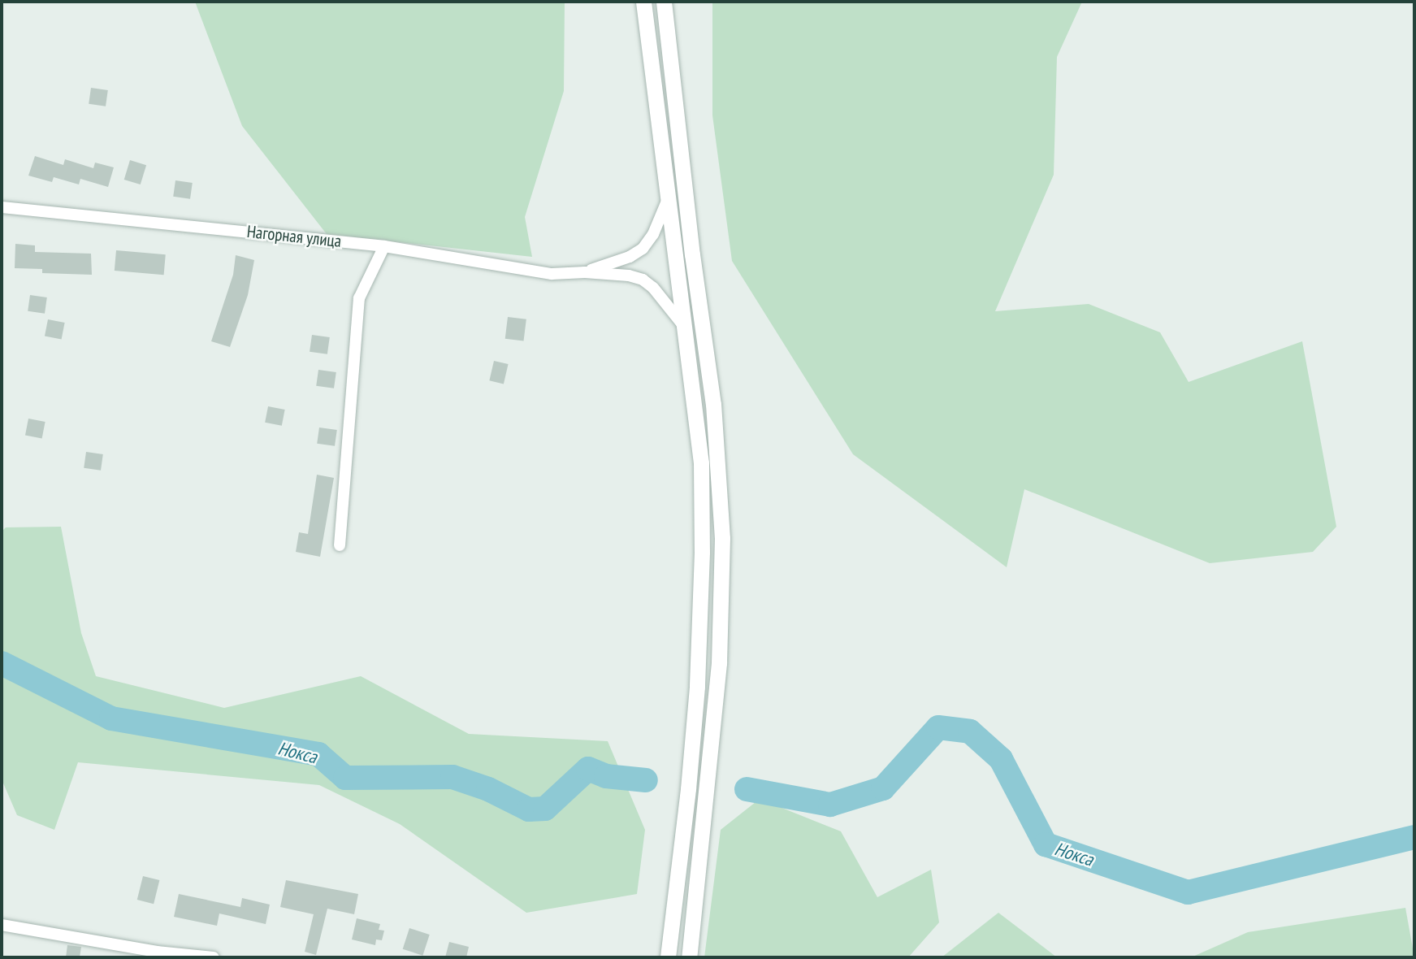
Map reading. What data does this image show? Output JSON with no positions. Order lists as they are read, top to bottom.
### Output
{
  "streets": {
    "street": ["Нагорная улица"]
  },
  "water": ["Нокса"]
}
